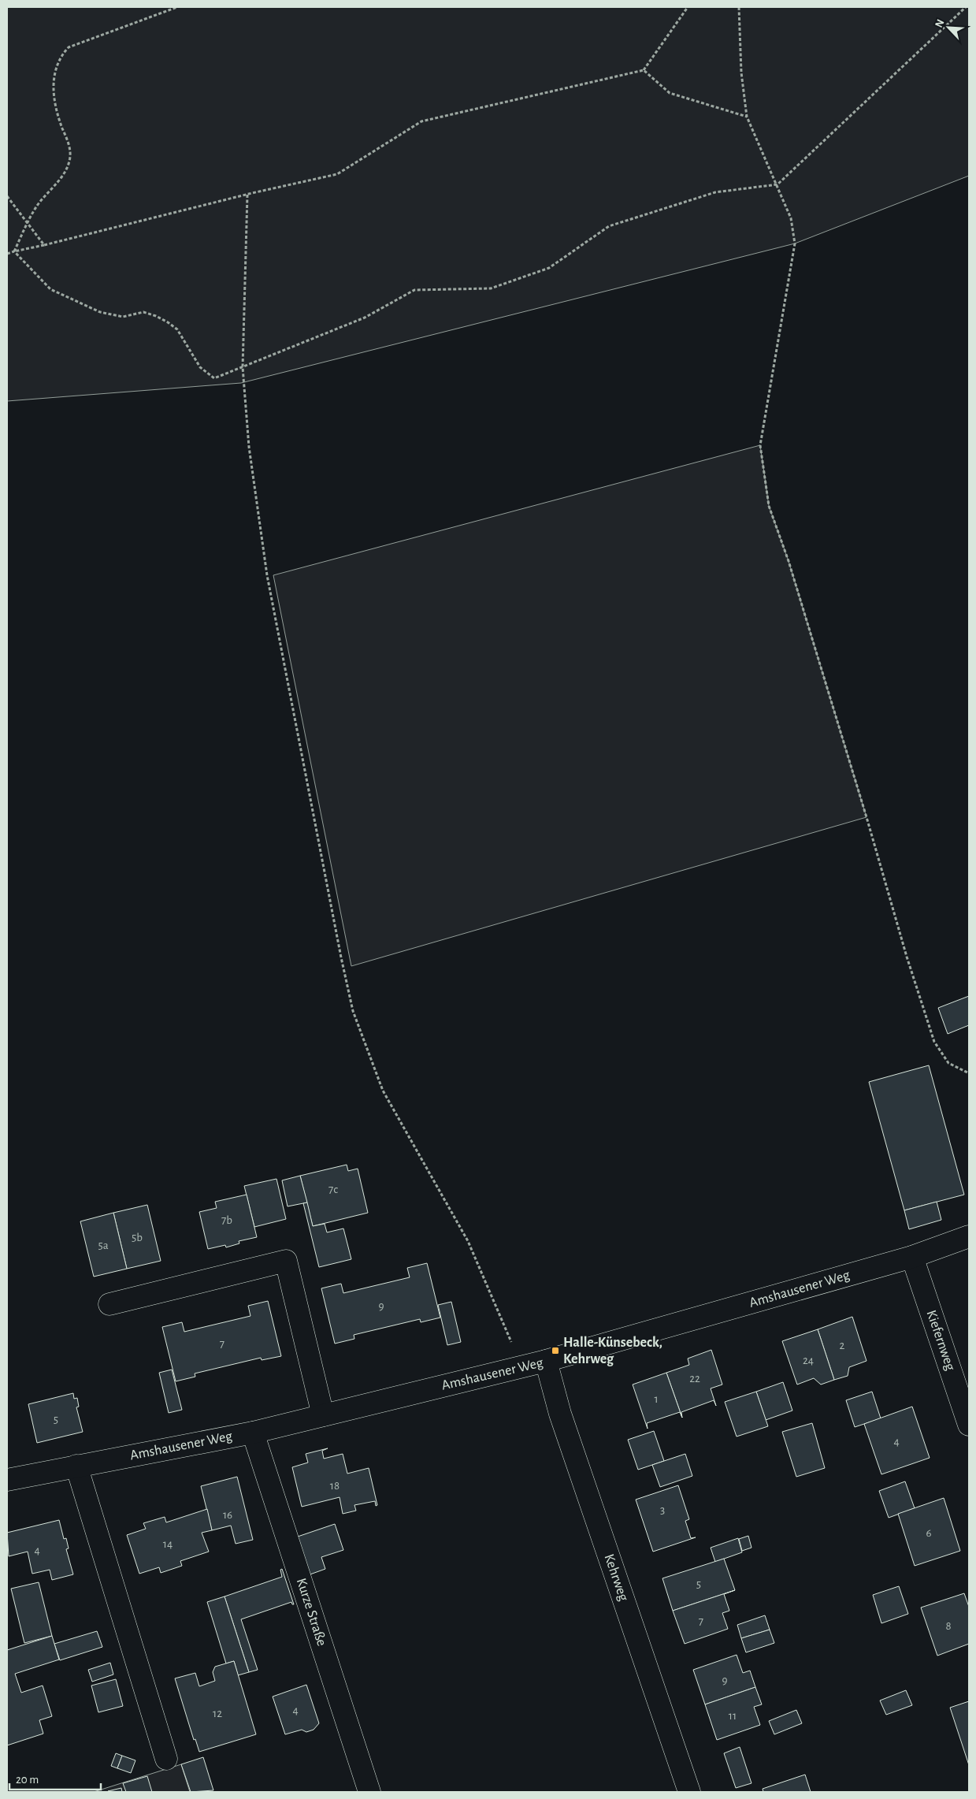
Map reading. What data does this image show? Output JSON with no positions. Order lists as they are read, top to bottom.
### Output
{
  "streets": {
    "street": [
      "Amshausener Weg",
      "Kiefernweg",
      "Kehrweg",
      "Kurze Straße"
    ]
  },
  "crossings": [
    ["Amshausener Weg", "Kiefernweg"],
    ["Amshausener Weg", "Kehrweg"],
    ["Amshausener Weg", "Kurze Straße"]
  ],
  "places": {
    "transit": ["Halle-Künsebeck, Kehrweg"]
  },
  "house_numbers": [
    "7c",
    "7b",
    "5b",
    "5a",
    "9",
    "7",
    "2",
    "24",
    "22",
    "1",
    "5",
    "4",
    "18",
    "3",
    "16",
    "6",
    "14",
    "4",
    "5",
    "7",
    "8",
    "9",
    "4",
    "12",
    "11"
  ],
  "scale_bar": "20 m",
  "north": "top left"
}
